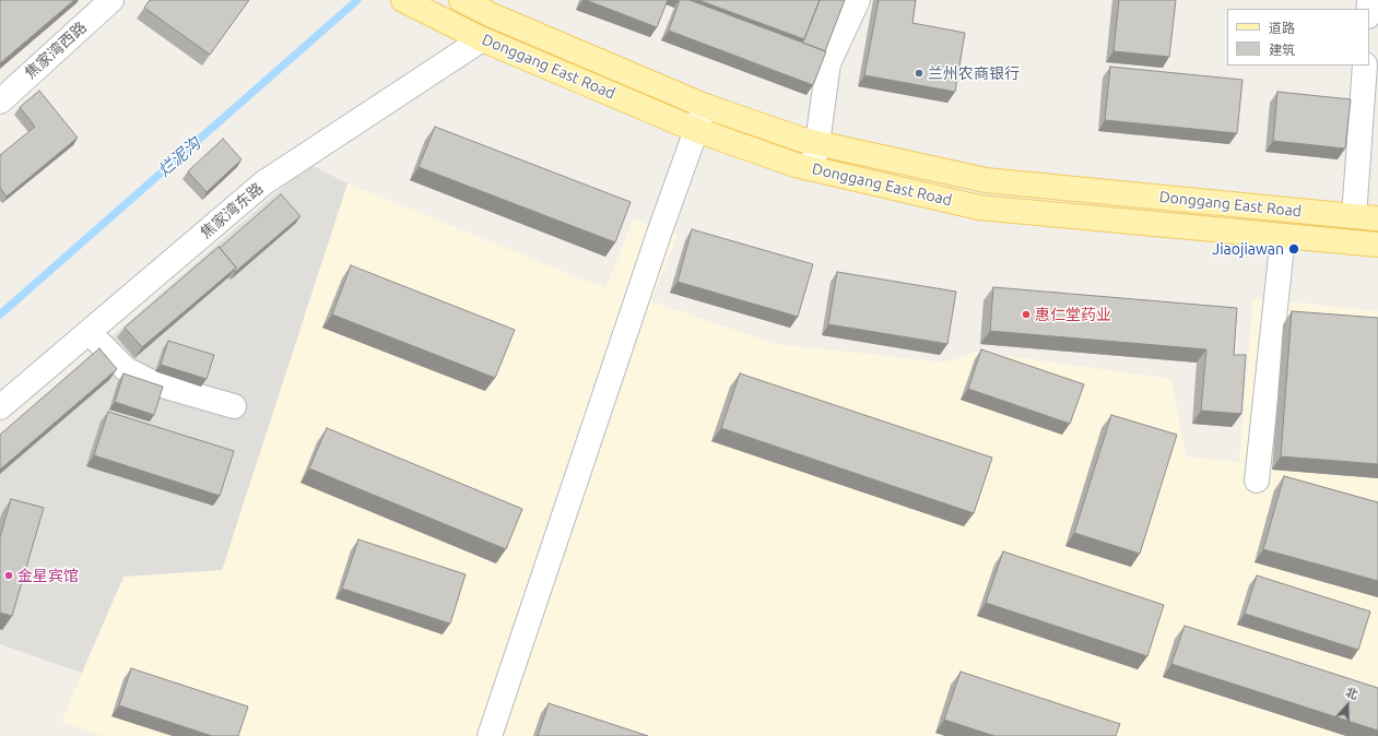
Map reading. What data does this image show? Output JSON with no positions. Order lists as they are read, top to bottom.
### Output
{
  "streets": {
    "main road": ["Donggang East Road"],
    "street": ["焦家湾西路", "焦家湾东路"]
  },
  "crossings": [
    ["Donggang East Road", "焦家湾东路"]
  ],
  "water": ["烂泥沟"],
  "places": [
    "兰州农商银行",
    "Jiaojiawan",
    "惠仁堂药业",
    "金星宾馆"
  ],
  "legend": ["道路", "建筑"],
  "north": "top"
}
